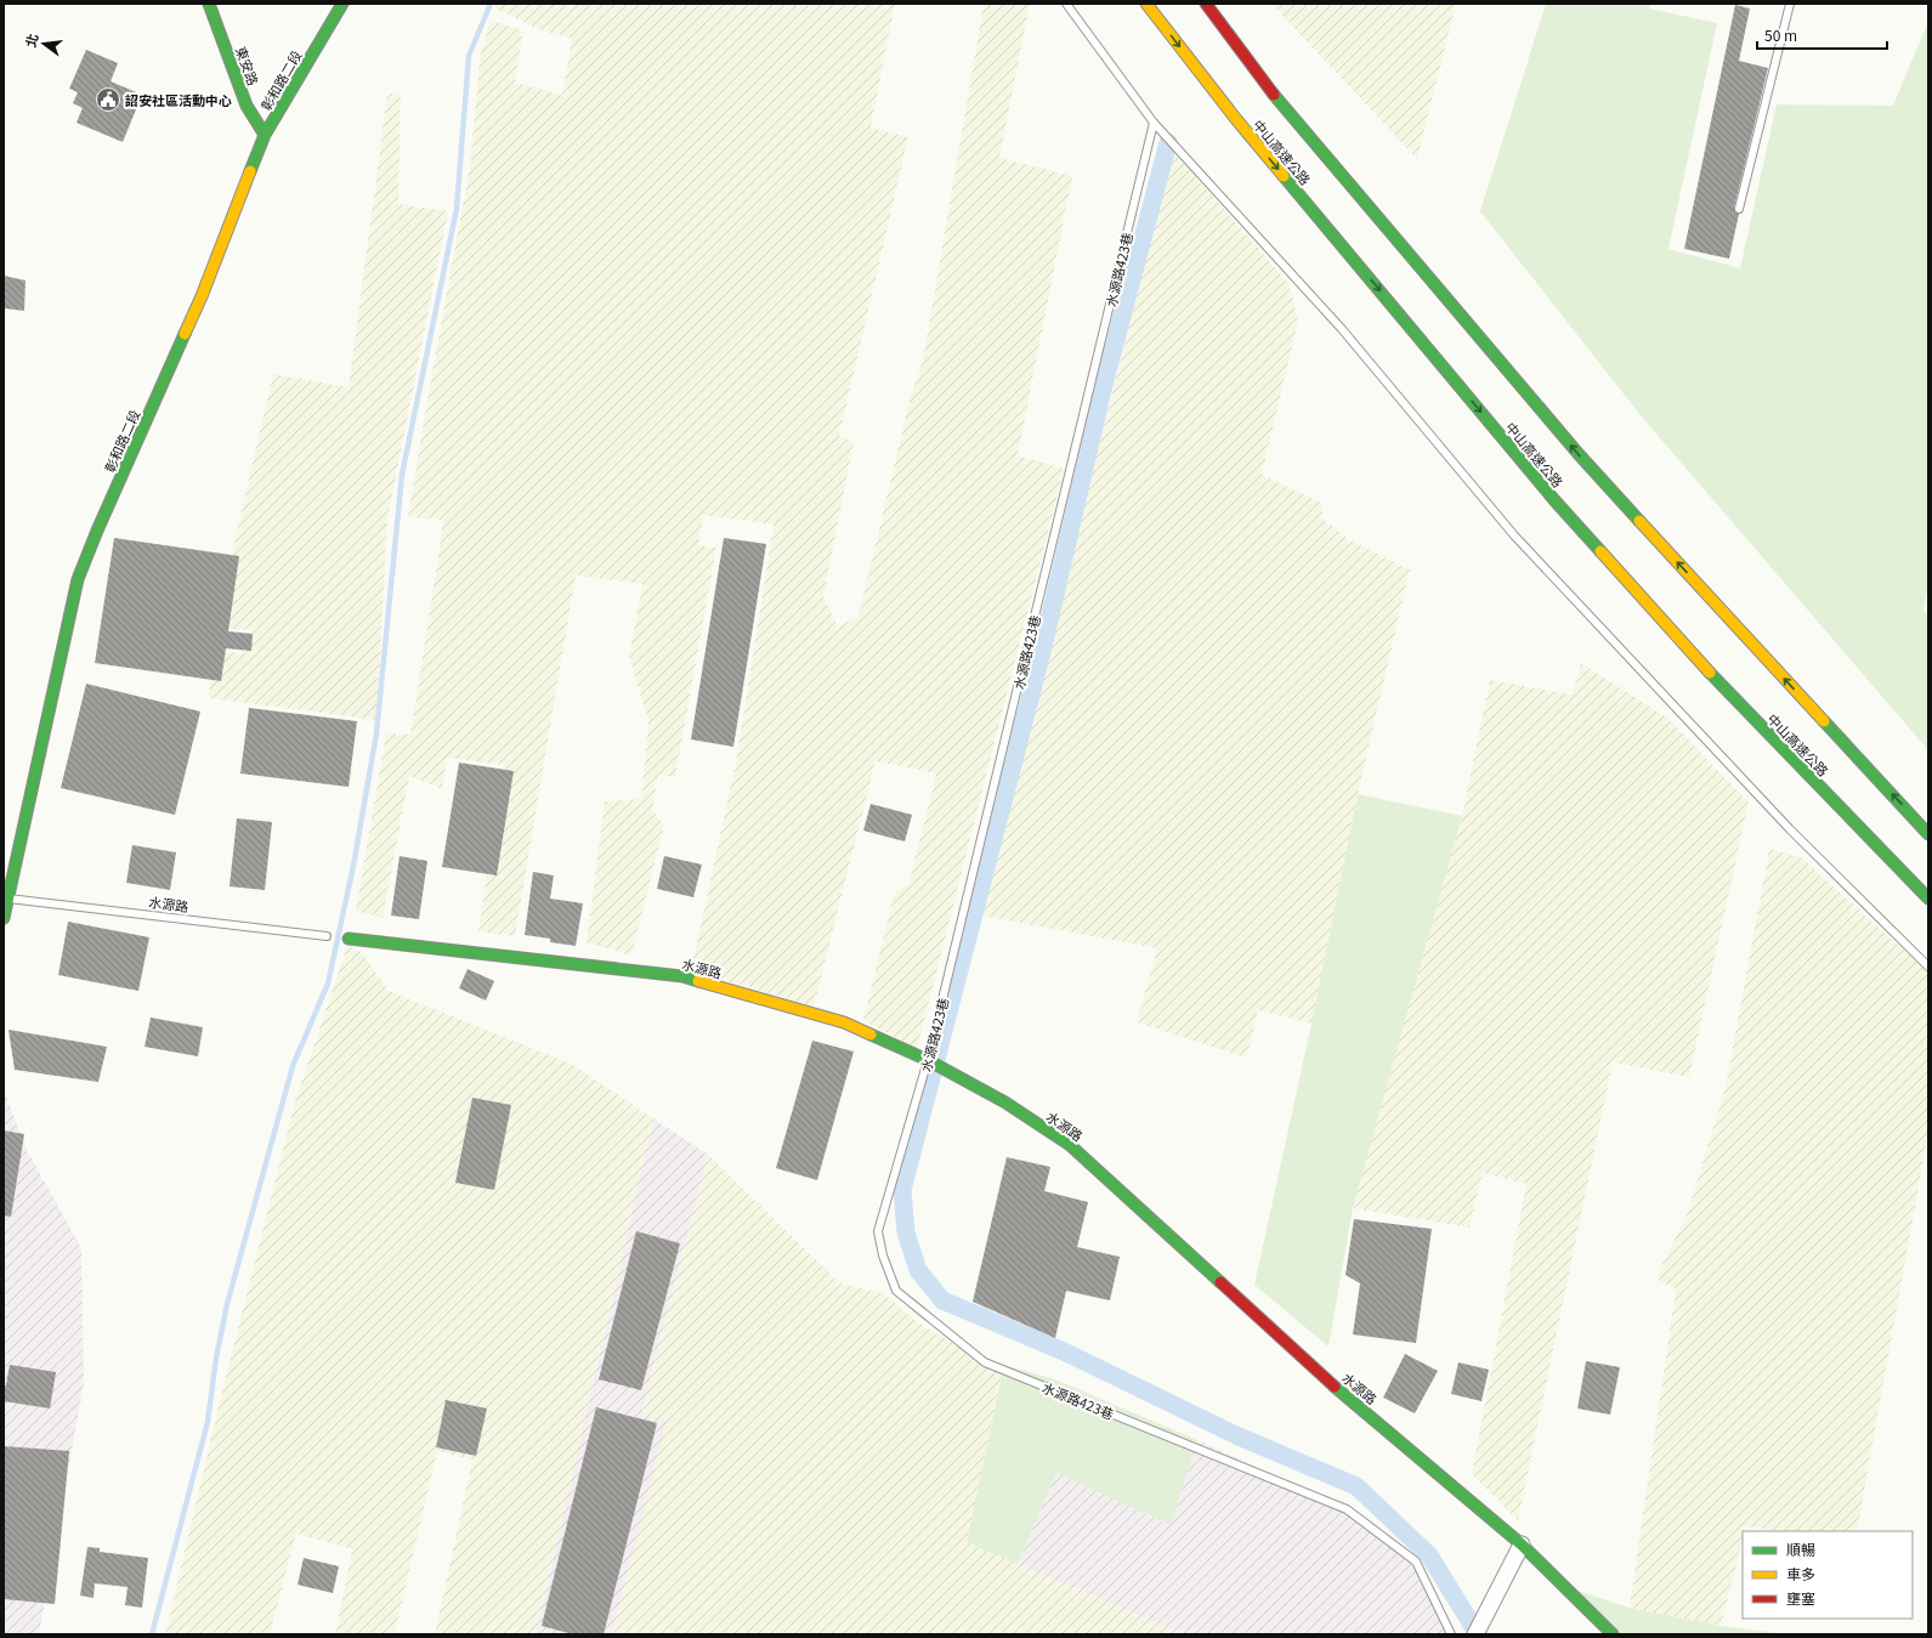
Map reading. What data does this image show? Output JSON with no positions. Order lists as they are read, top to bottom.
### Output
{
  "streets": {
    "main road": [
      "東安路",
      "彰和路二段",
      "中山高速公路",
      "水源路"
    ],
    "lane": ["水源路423巷"]
  },
  "crossings": [
    ["東安路", "彰和路二段"],
    ["彰和路二段", "水源路"],
    ["水源路423巷", "水源路"]
  ],
  "places": {
    "public building": ["詔安社區活動中心"]
  },
  "legend": ["順暢", "車多", "壅塞"],
  "scale_bar": "50 m",
  "north": "left"
}
